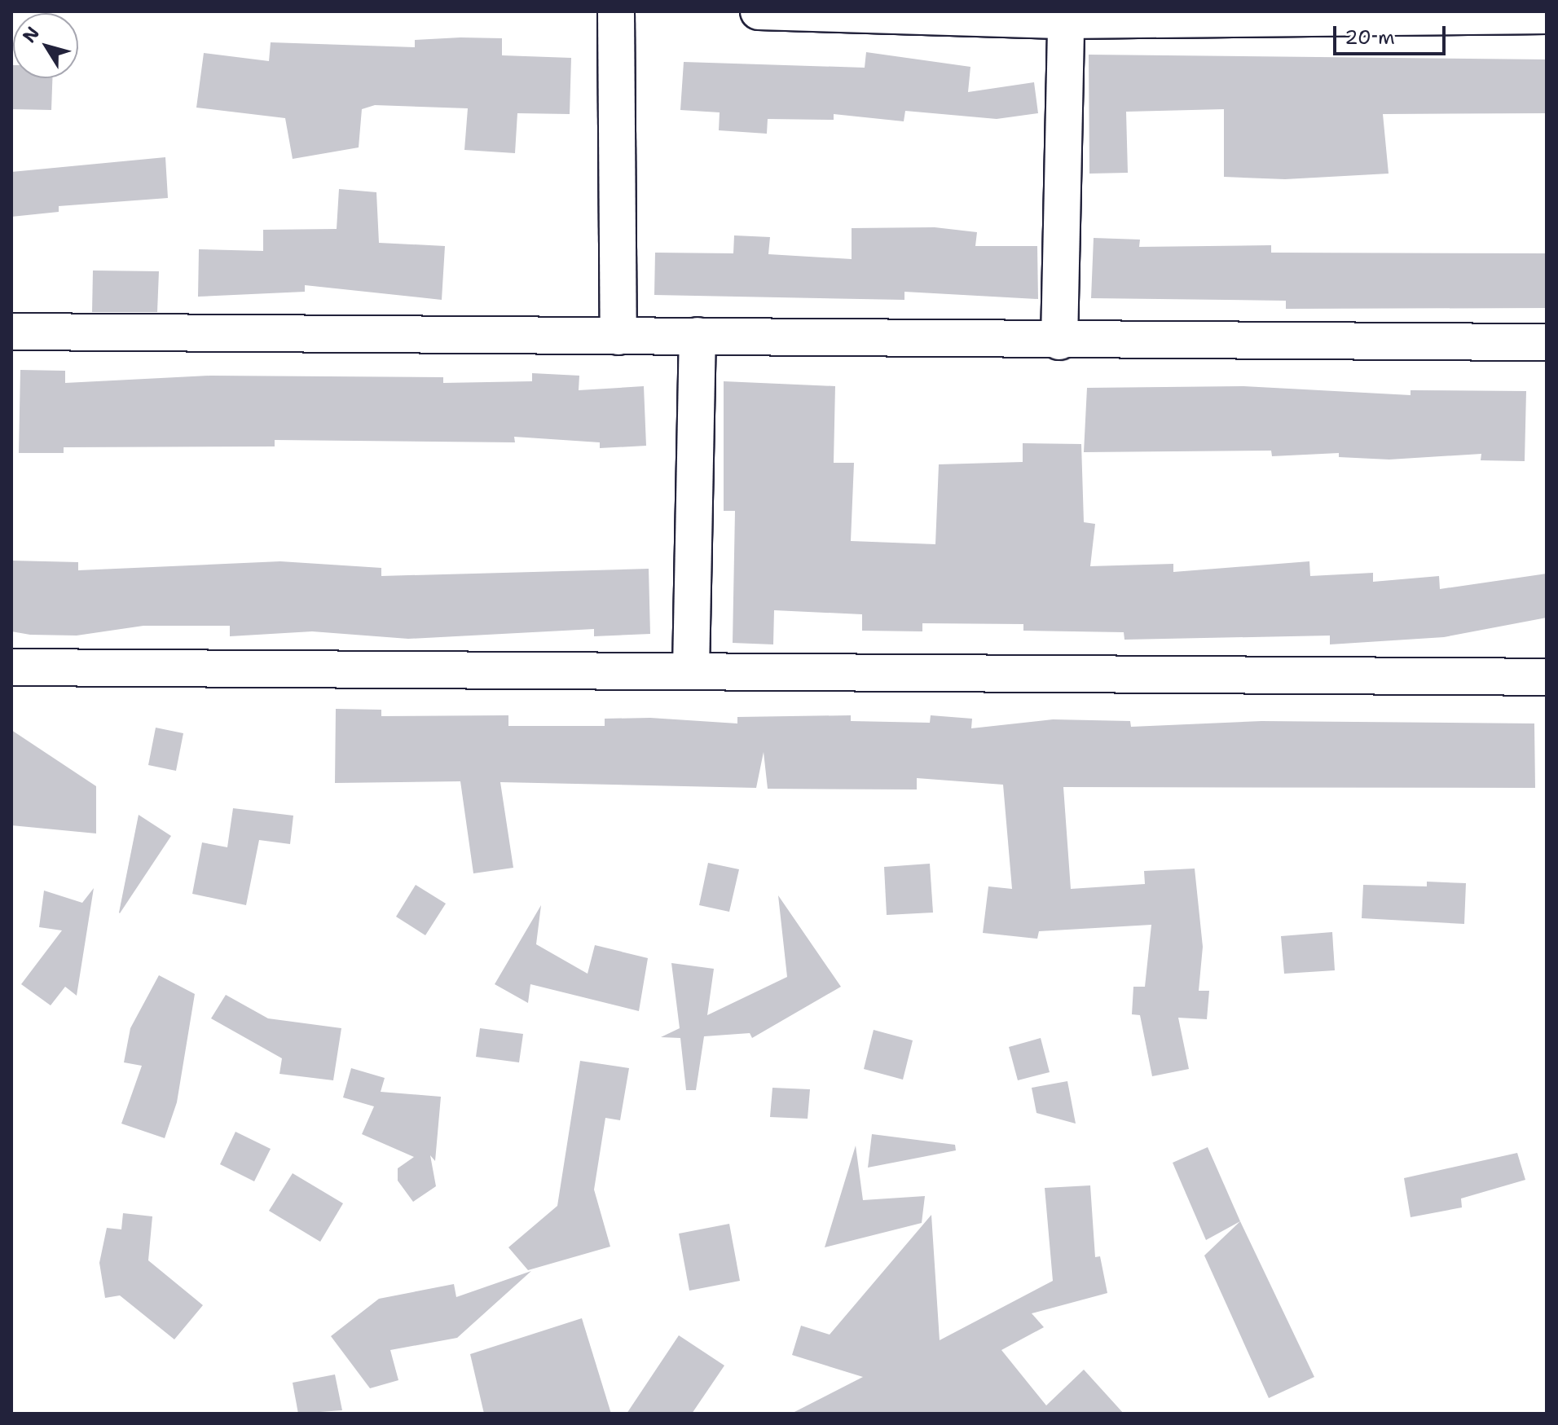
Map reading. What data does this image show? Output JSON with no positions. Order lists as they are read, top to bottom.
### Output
{
  "scale_bar": "20 m",
  "north": "top left"
}
